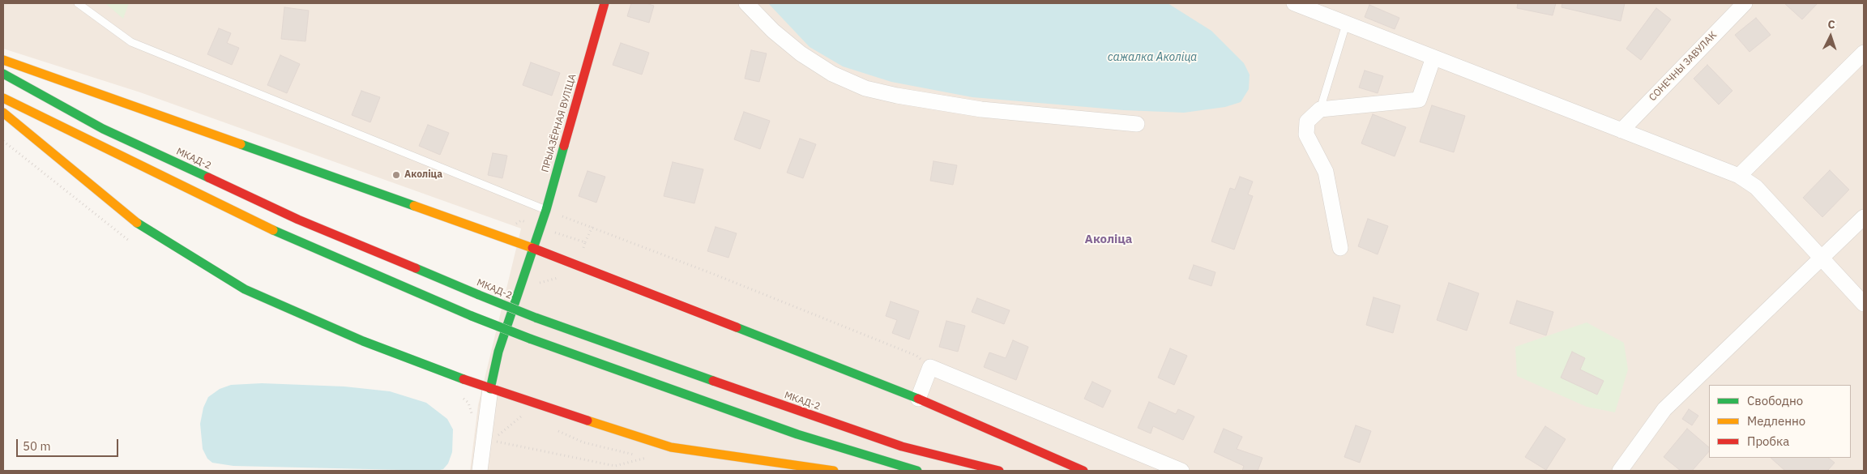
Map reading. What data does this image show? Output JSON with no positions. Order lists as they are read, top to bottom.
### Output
{
  "streets": {
    "main road": ["ПРЫАЗЁРНАЯ ВУЛІЦА", "МКАД-2"],
    "street": ["СОНЕЧНЫ ЗАВУЛАК"]
  },
  "districts": ["Аколіца"],
  "water": ["сажалка Аколіца"],
  "places": ["Аколіца"],
  "legend": ["Свободно", "Медленно", "Пробка"],
  "scale_bar": "50 m",
  "north": "top"
}
